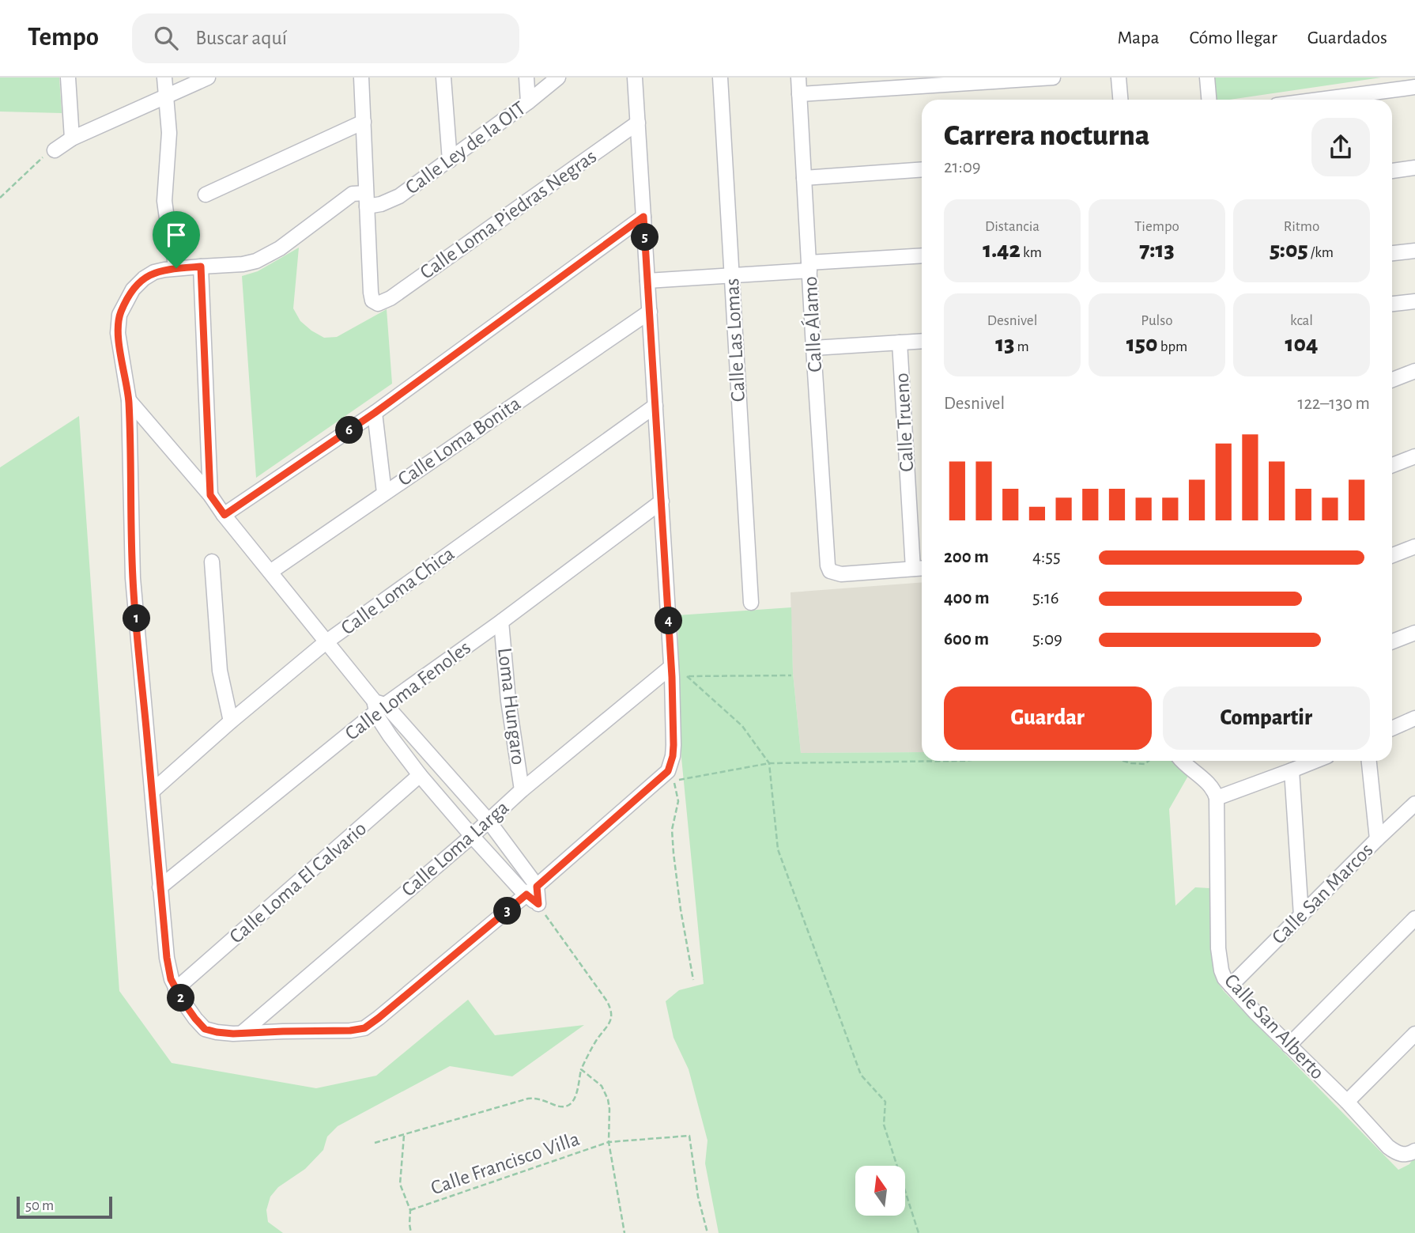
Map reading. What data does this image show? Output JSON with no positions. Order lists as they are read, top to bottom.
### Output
{
  "streets": {
    "street": [
      "Calle Ley de la OIT",
      "Calle Loma Piedras Negras",
      "Calle Álamo",
      "Calle Las Lomas",
      "Calle Trueno",
      "Calle Loma Bonita",
      "Calle Loma Chica",
      "Calle Loma Fenoles",
      "Loma Hungaro",
      "Calle Loma Larga",
      "Calle Loma El Calvario",
      "Calle San Marcos",
      "Calle San Alberto"
    ],
    "path": ["Calle Francisco Villa"]
  },
  "crossings": [
    ["Calle Ley de la OIT", "Calle Loma Piedras Negras"],
    ["Calle Ley de la OIT", "Calle Loma Chica"],
    ["Calle Ley de la OIT", "Calle Loma Fenoles"],
    ["Calle Ley de la OIT", "Calle Loma Larga"],
    ["Calle Ley de la OIT", "Calle Loma El Calvario"],
    ["Calle Álamo", "Calle Trueno"],
    ["Calle Loma Fenoles", "Loma Hungaro"],
    ["Loma Hungaro", "Calle Loma Larga"],
    ["Calle San Marcos", "Calle San Alberto"]
  ],
  "scale_bar": "50 m",
  "north": "top",
  "page": {
    "header": "Tempo",
    "search": "Buscar aquí",
    "nav": ["Mapa", "Cómo llegar", "Guardados"],
    "heading": ["Carrera nocturna", "21:09"],
    "stats": [
      ["Distancia", "1.42 km"],
      ["Tiempo", "7:13"],
      ["Ritmo", "5:05 /km"],
      ["Desnivel", "13 m"],
      ["Pulso", "150 bpm"],
      ["kcal", "104"]
    ],
    "pins": [
      "5",
      "6",
      "1",
      "4",
      "3",
      "2"
    ],
    "chart": ["Desnivel", "122–130 m"],
    "list": [
      {
        "name": "200 m",
        "note": "4:55"
      },
      {
        "name": "400 m",
        "note": "5:16"
      },
      {
        "name": "600 m",
        "note": "5:09"
      }
    ],
    "buttons": ["Guardar", "Compartir"],
    "scale": "50 m"
  }
}
